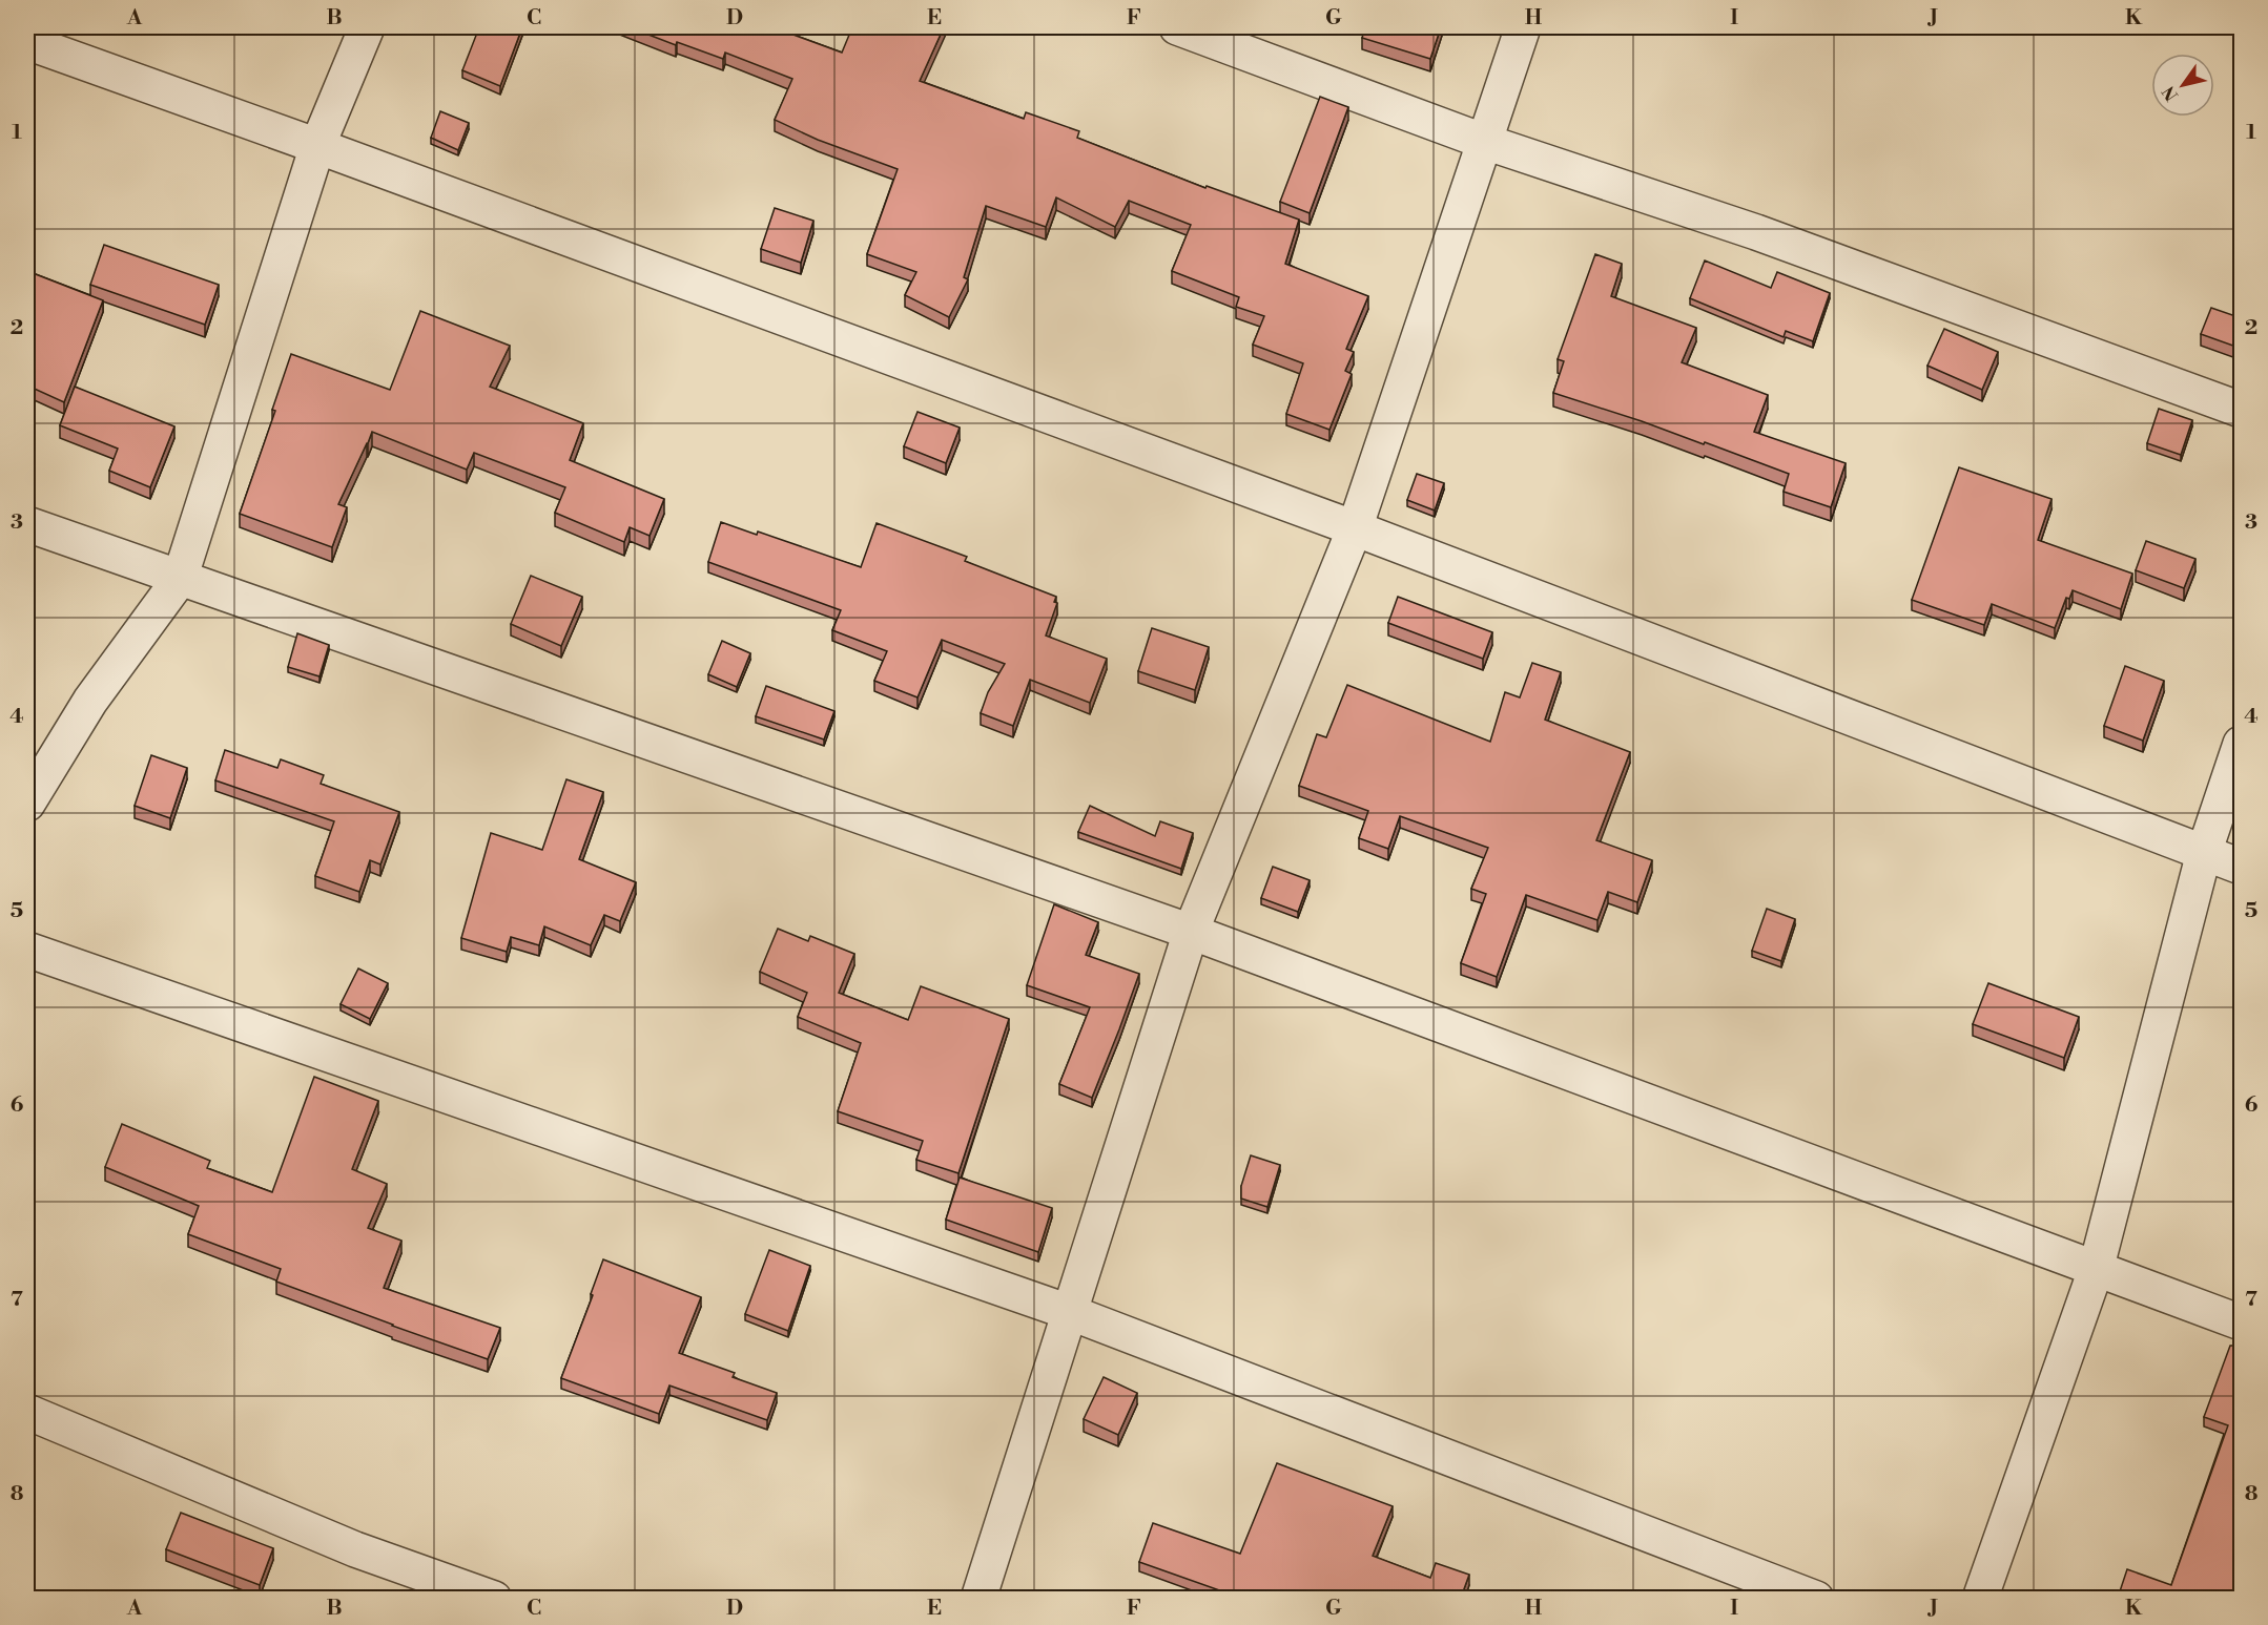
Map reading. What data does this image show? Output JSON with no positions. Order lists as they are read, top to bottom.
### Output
{
  "north": "bottom left",
  "grid": {
    "columns": [
      "A",
      "B",
      "C",
      "D",
      "E",
      "F",
      "G",
      "H",
      "I",
      "J",
      "K"
    ],
    "rows": [
      "1",
      "2",
      "3",
      "4",
      "5",
      "6",
      "7",
      "8"
    ]
  }
}
